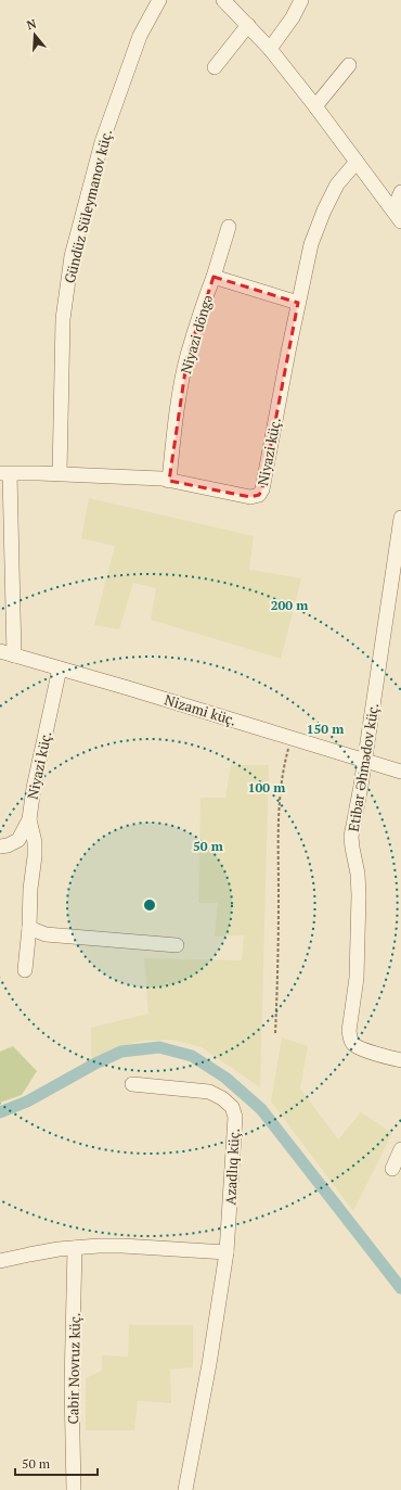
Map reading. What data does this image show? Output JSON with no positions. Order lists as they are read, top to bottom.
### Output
{
  "streets": {
    "street": [
      "Gündüz Süleymanov küç.",
      "Niyazi döngə",
      "Niyazi küç.",
      "Nizami küç.",
      "Etibar Əhmədov küç.",
      "Azadlıq küç.",
      "Cabir Novruz küç."
    ]
  },
  "crossings": [
    ["Gündüz Süleymanov küç.", "Niyazi küç."],
    ["Niyazi döngə", "Niyazi küç."],
    ["Niyazi küç.", "Nizami küç."],
    ["Nizami küç.", "Etibar Əhmədov küç."]
  ],
  "scale_bar": "50 m",
  "north": "top",
  "rings": [
    "200 m",
    "150 m",
    "100 m",
    "50 m"
  ]
}
